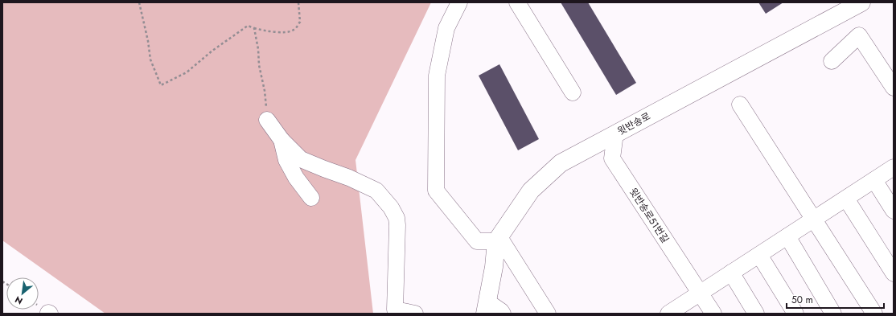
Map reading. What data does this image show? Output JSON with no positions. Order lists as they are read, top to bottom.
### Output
{
  "streets": {
    "main road": ["윗반송로"],
    "street": ["윗반송로51번길"]
  },
  "crossings": [
    ["윗반송로", "윗반송로51번길"]
  ],
  "scale_bar": "50 m",
  "north": "bottom left"
}
